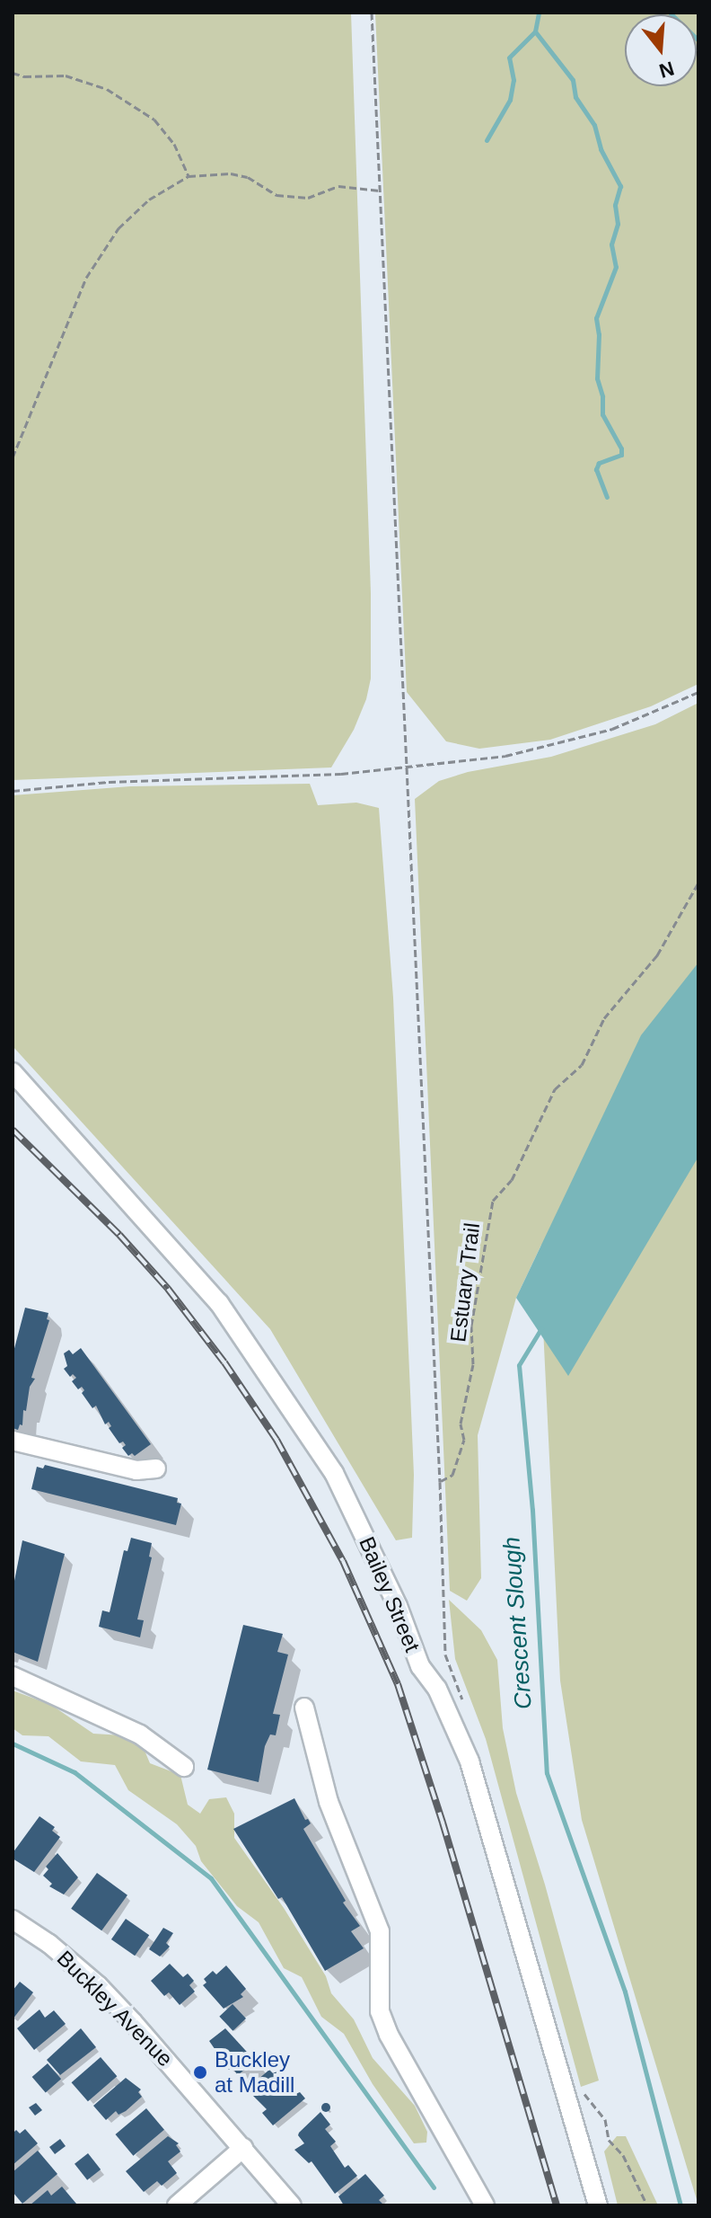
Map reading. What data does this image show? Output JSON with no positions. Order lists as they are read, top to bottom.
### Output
{
  "streets": {
    "street": ["Bailey Street", "Buckley Avenue"],
    "path": ["Estuary Trail"]
  },
  "water": ["Crescent Slough"],
  "places": ["Buckley at Madill"],
  "north": "bottom"
}
